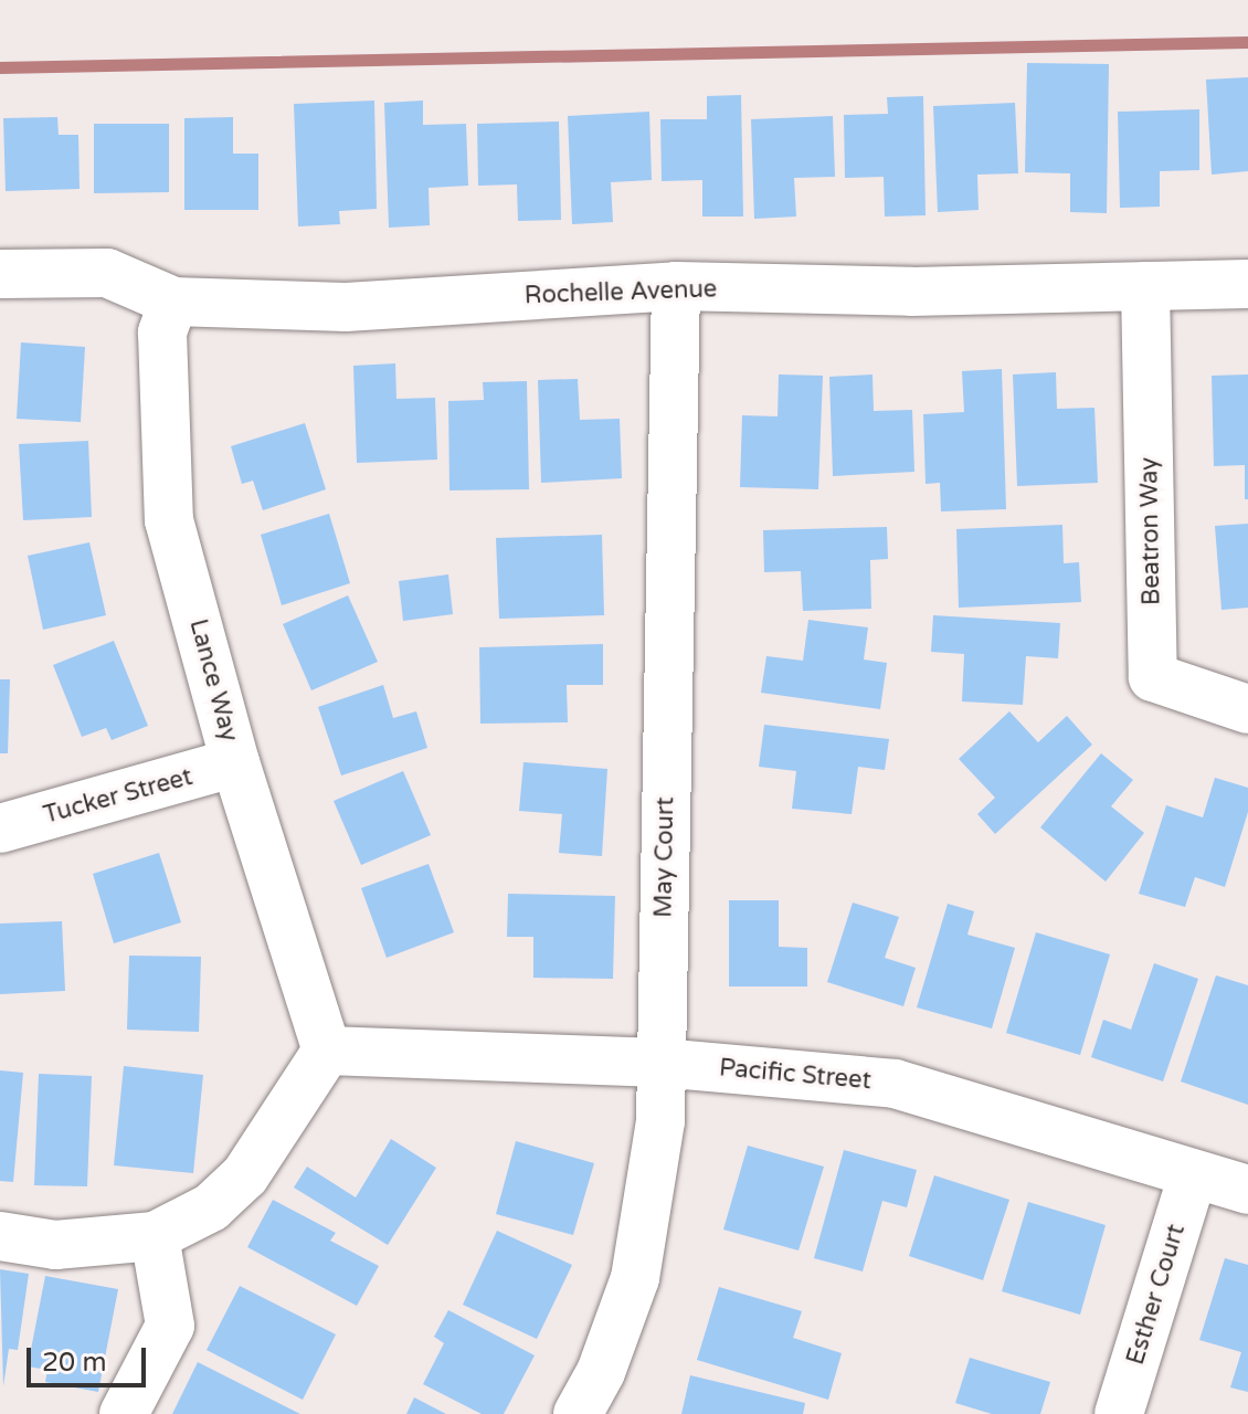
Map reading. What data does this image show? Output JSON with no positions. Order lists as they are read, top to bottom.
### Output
{
  "streets": {
    "street": [
      "Rochelle Avenue",
      "Beatron Way",
      "Lance Way",
      "Tucker Street",
      "May Court",
      "Pacific Street",
      "Esther Court"
    ]
  },
  "crossings": [
    ["Rochelle Avenue", "Beatron Way"],
    ["Rochelle Avenue", "Lance Way"],
    ["Rochelle Avenue", "May Court"],
    ["Lance Way", "Tucker Street"],
    ["Lance Way", "Pacific Street"],
    ["May Court", "Pacific Street"],
    ["Pacific Street", "Esther Court"]
  ],
  "scale_bar": "20 m"
}
